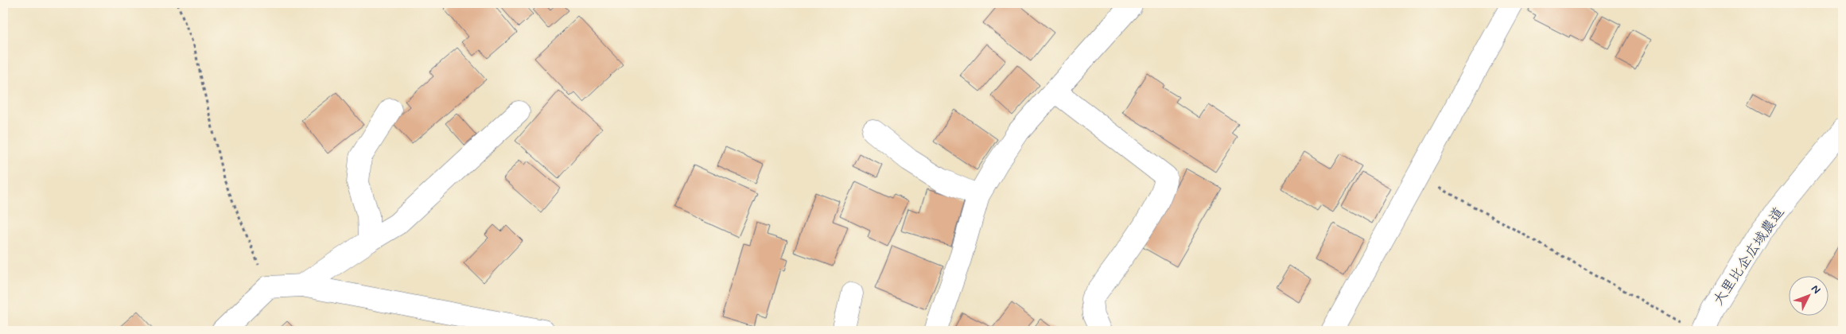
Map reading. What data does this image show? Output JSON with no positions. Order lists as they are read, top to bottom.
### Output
{
  "streets": {
    "street": ["大里比企広域農道"]
  },
  "north": "top right"
}
